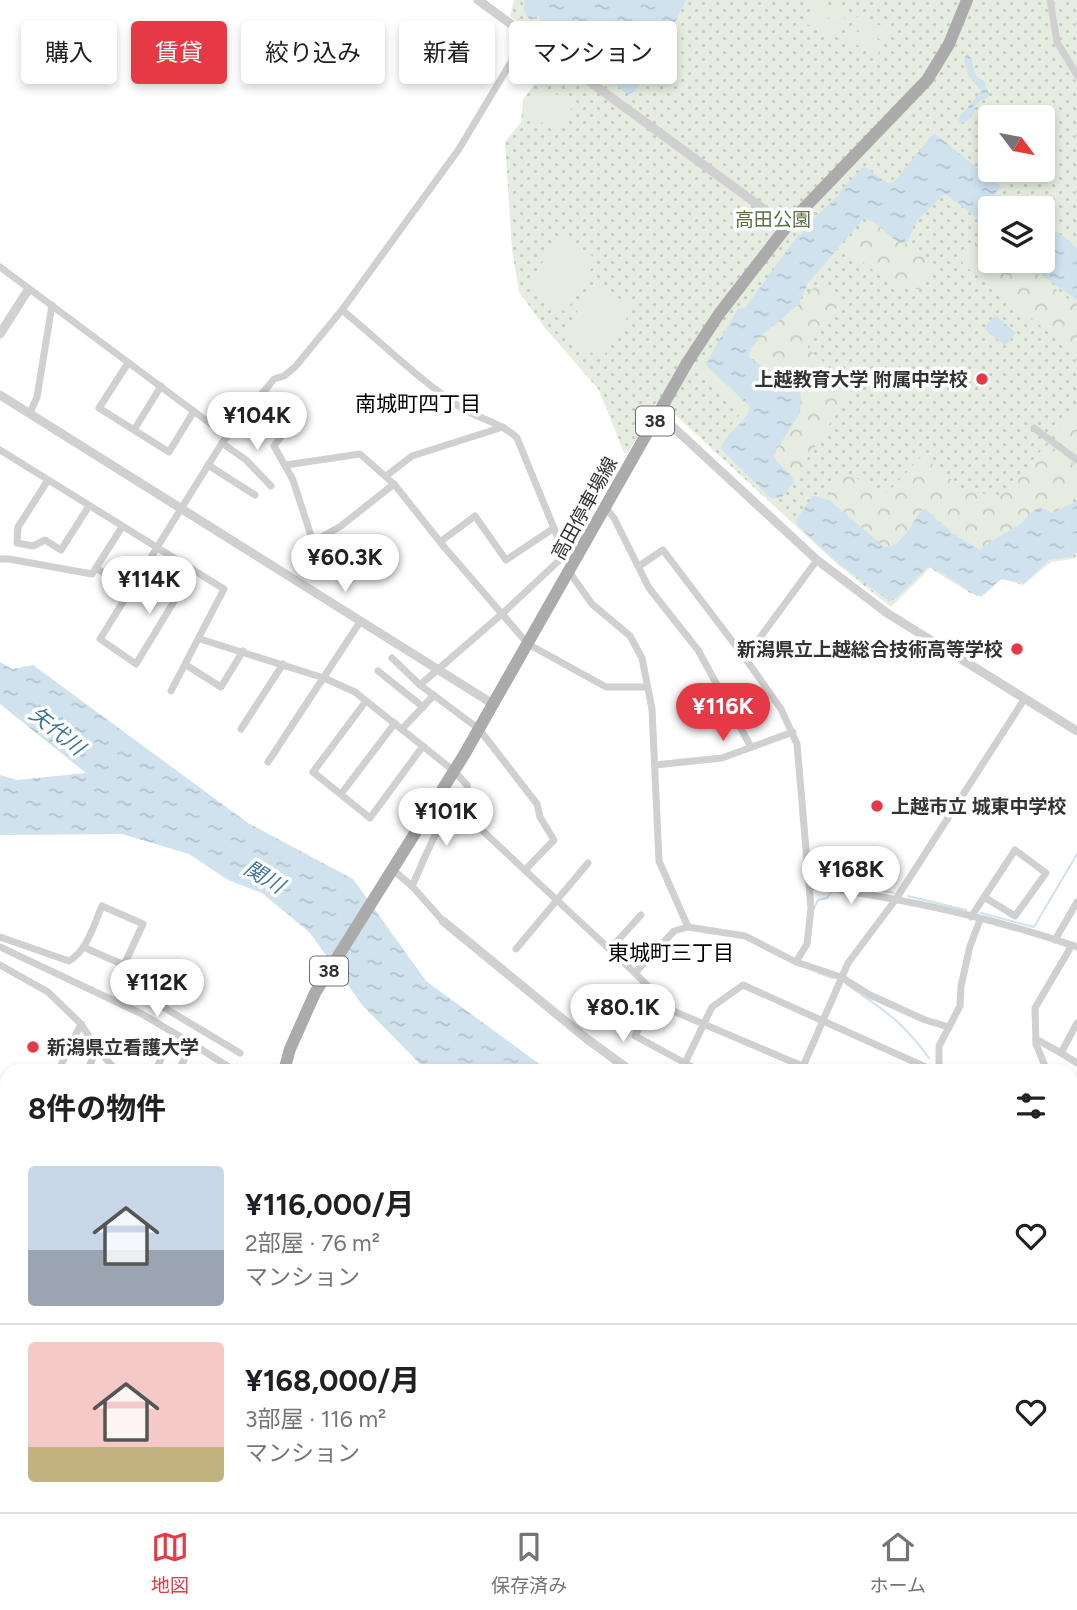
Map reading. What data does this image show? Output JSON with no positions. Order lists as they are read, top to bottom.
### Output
{
  "streets": {
    "main road": ["38", "高田停車場線"]
  },
  "districts": ["南城町四丁目", "東城町三丁目"],
  "water": ["矢代川", "関川"],
  "parks": ["高田公園"],
  "places": [
    "上越教育大学 附属中学校",
    "新潟県立上越総合技術高等学校",
    "上越市立 城東中学校",
    "新潟県立看護大学"
  ],
  "north": "bottom right",
  "page": {
    "chip": [
      "購入",
      "賃貸",
      "絞り込み",
      "新着",
      "マンション"
    ],
    "price": [
      "¥104K",
      "¥60.3K",
      "¥114K",
      "¥116K",
      "¥101K",
      "¥168K",
      "¥112K",
      "¥80.1K"
    ],
    "heading": "8件の物件",
    "list": [
      {
        "name": "¥116,000/月",
        "note": "2部屋 · 76 m² · マンション"
      },
      {
        "name": "¥168,000/月",
        "note": "3部屋 · 116 m² · マンション"
      }
    ],
    "tabs": ["地図", "保存済み", "ホーム"]
  }
}
